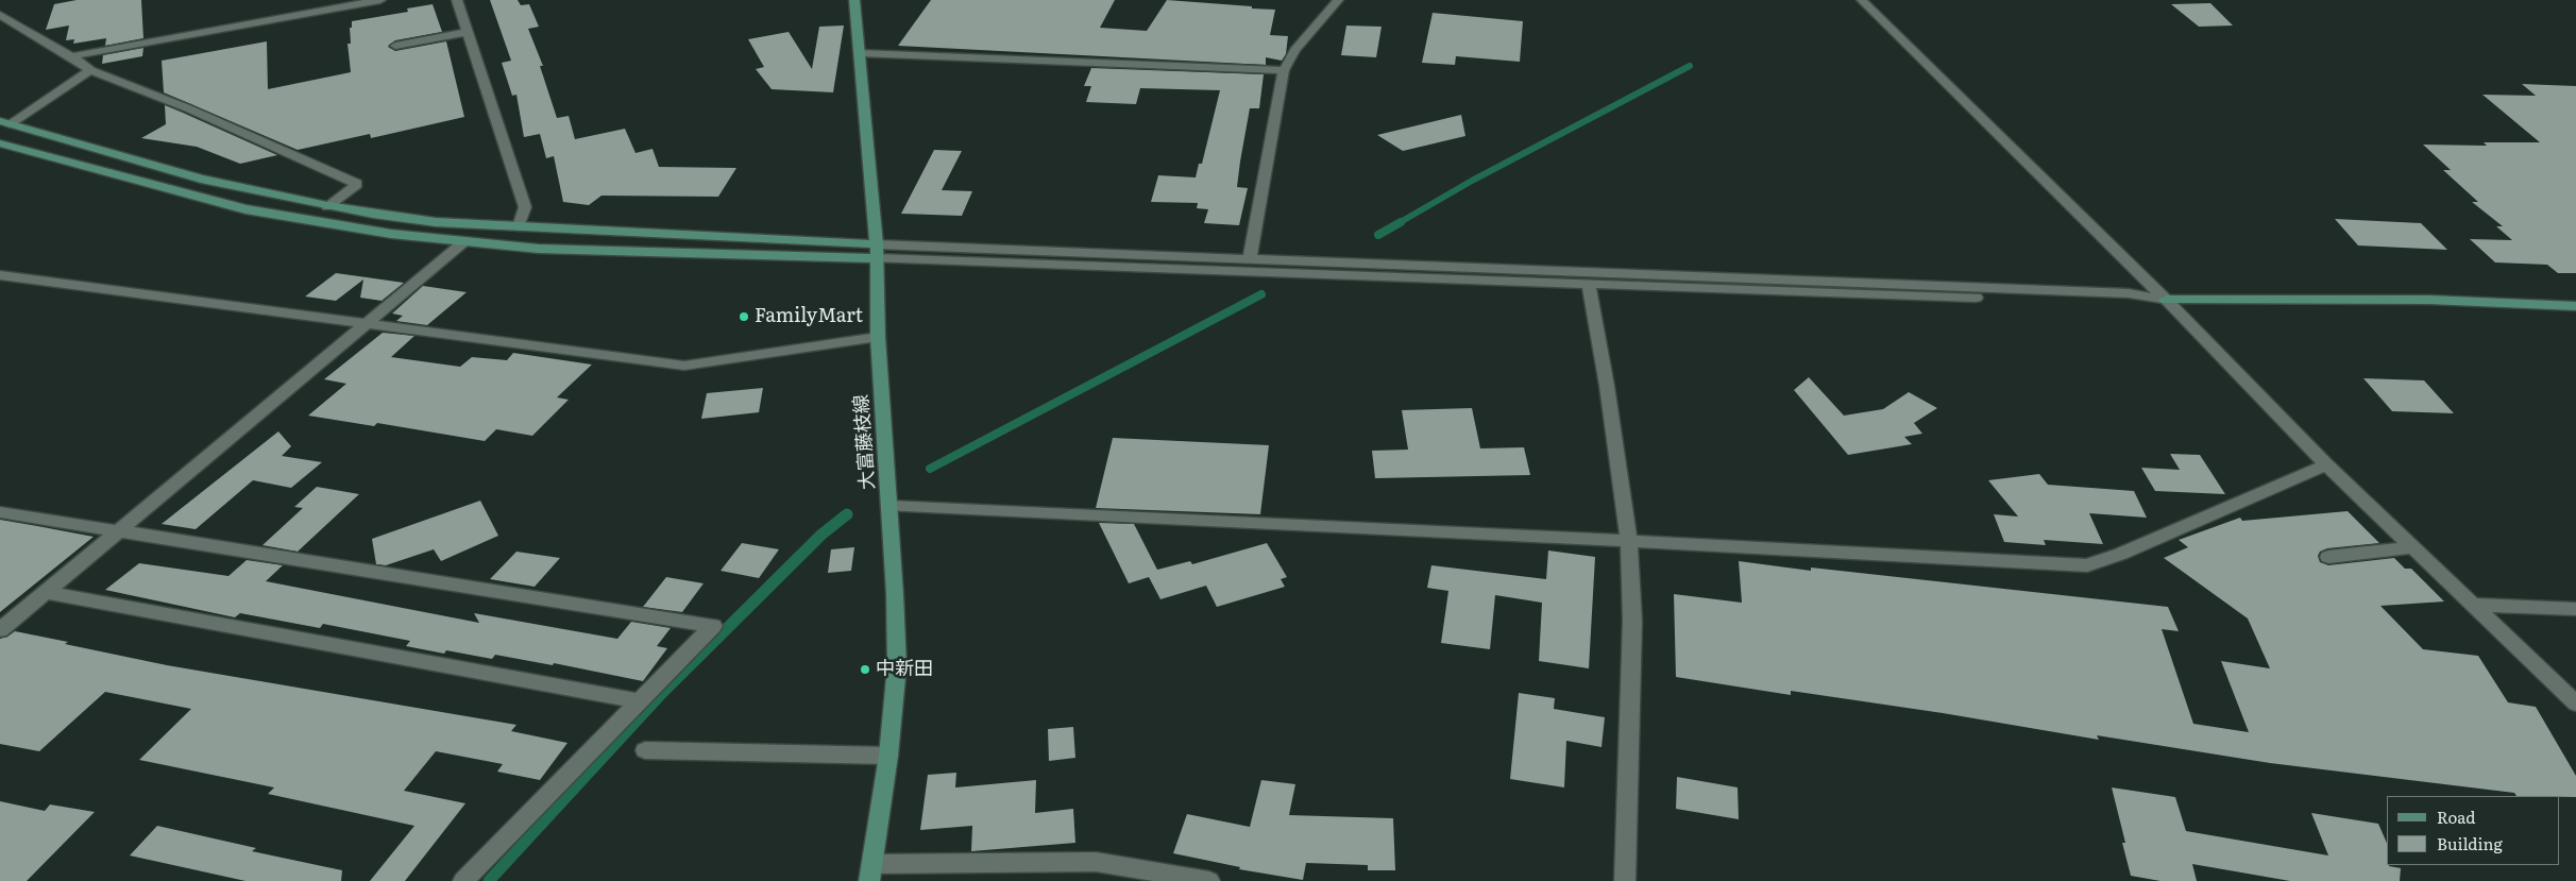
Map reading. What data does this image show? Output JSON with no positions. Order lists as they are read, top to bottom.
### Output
{
  "streets": {
    "street": ["大富藤枝線"]
  },
  "places": ["FamilyMart", "中新田"],
  "legend": ["Road", "Building"]
}
